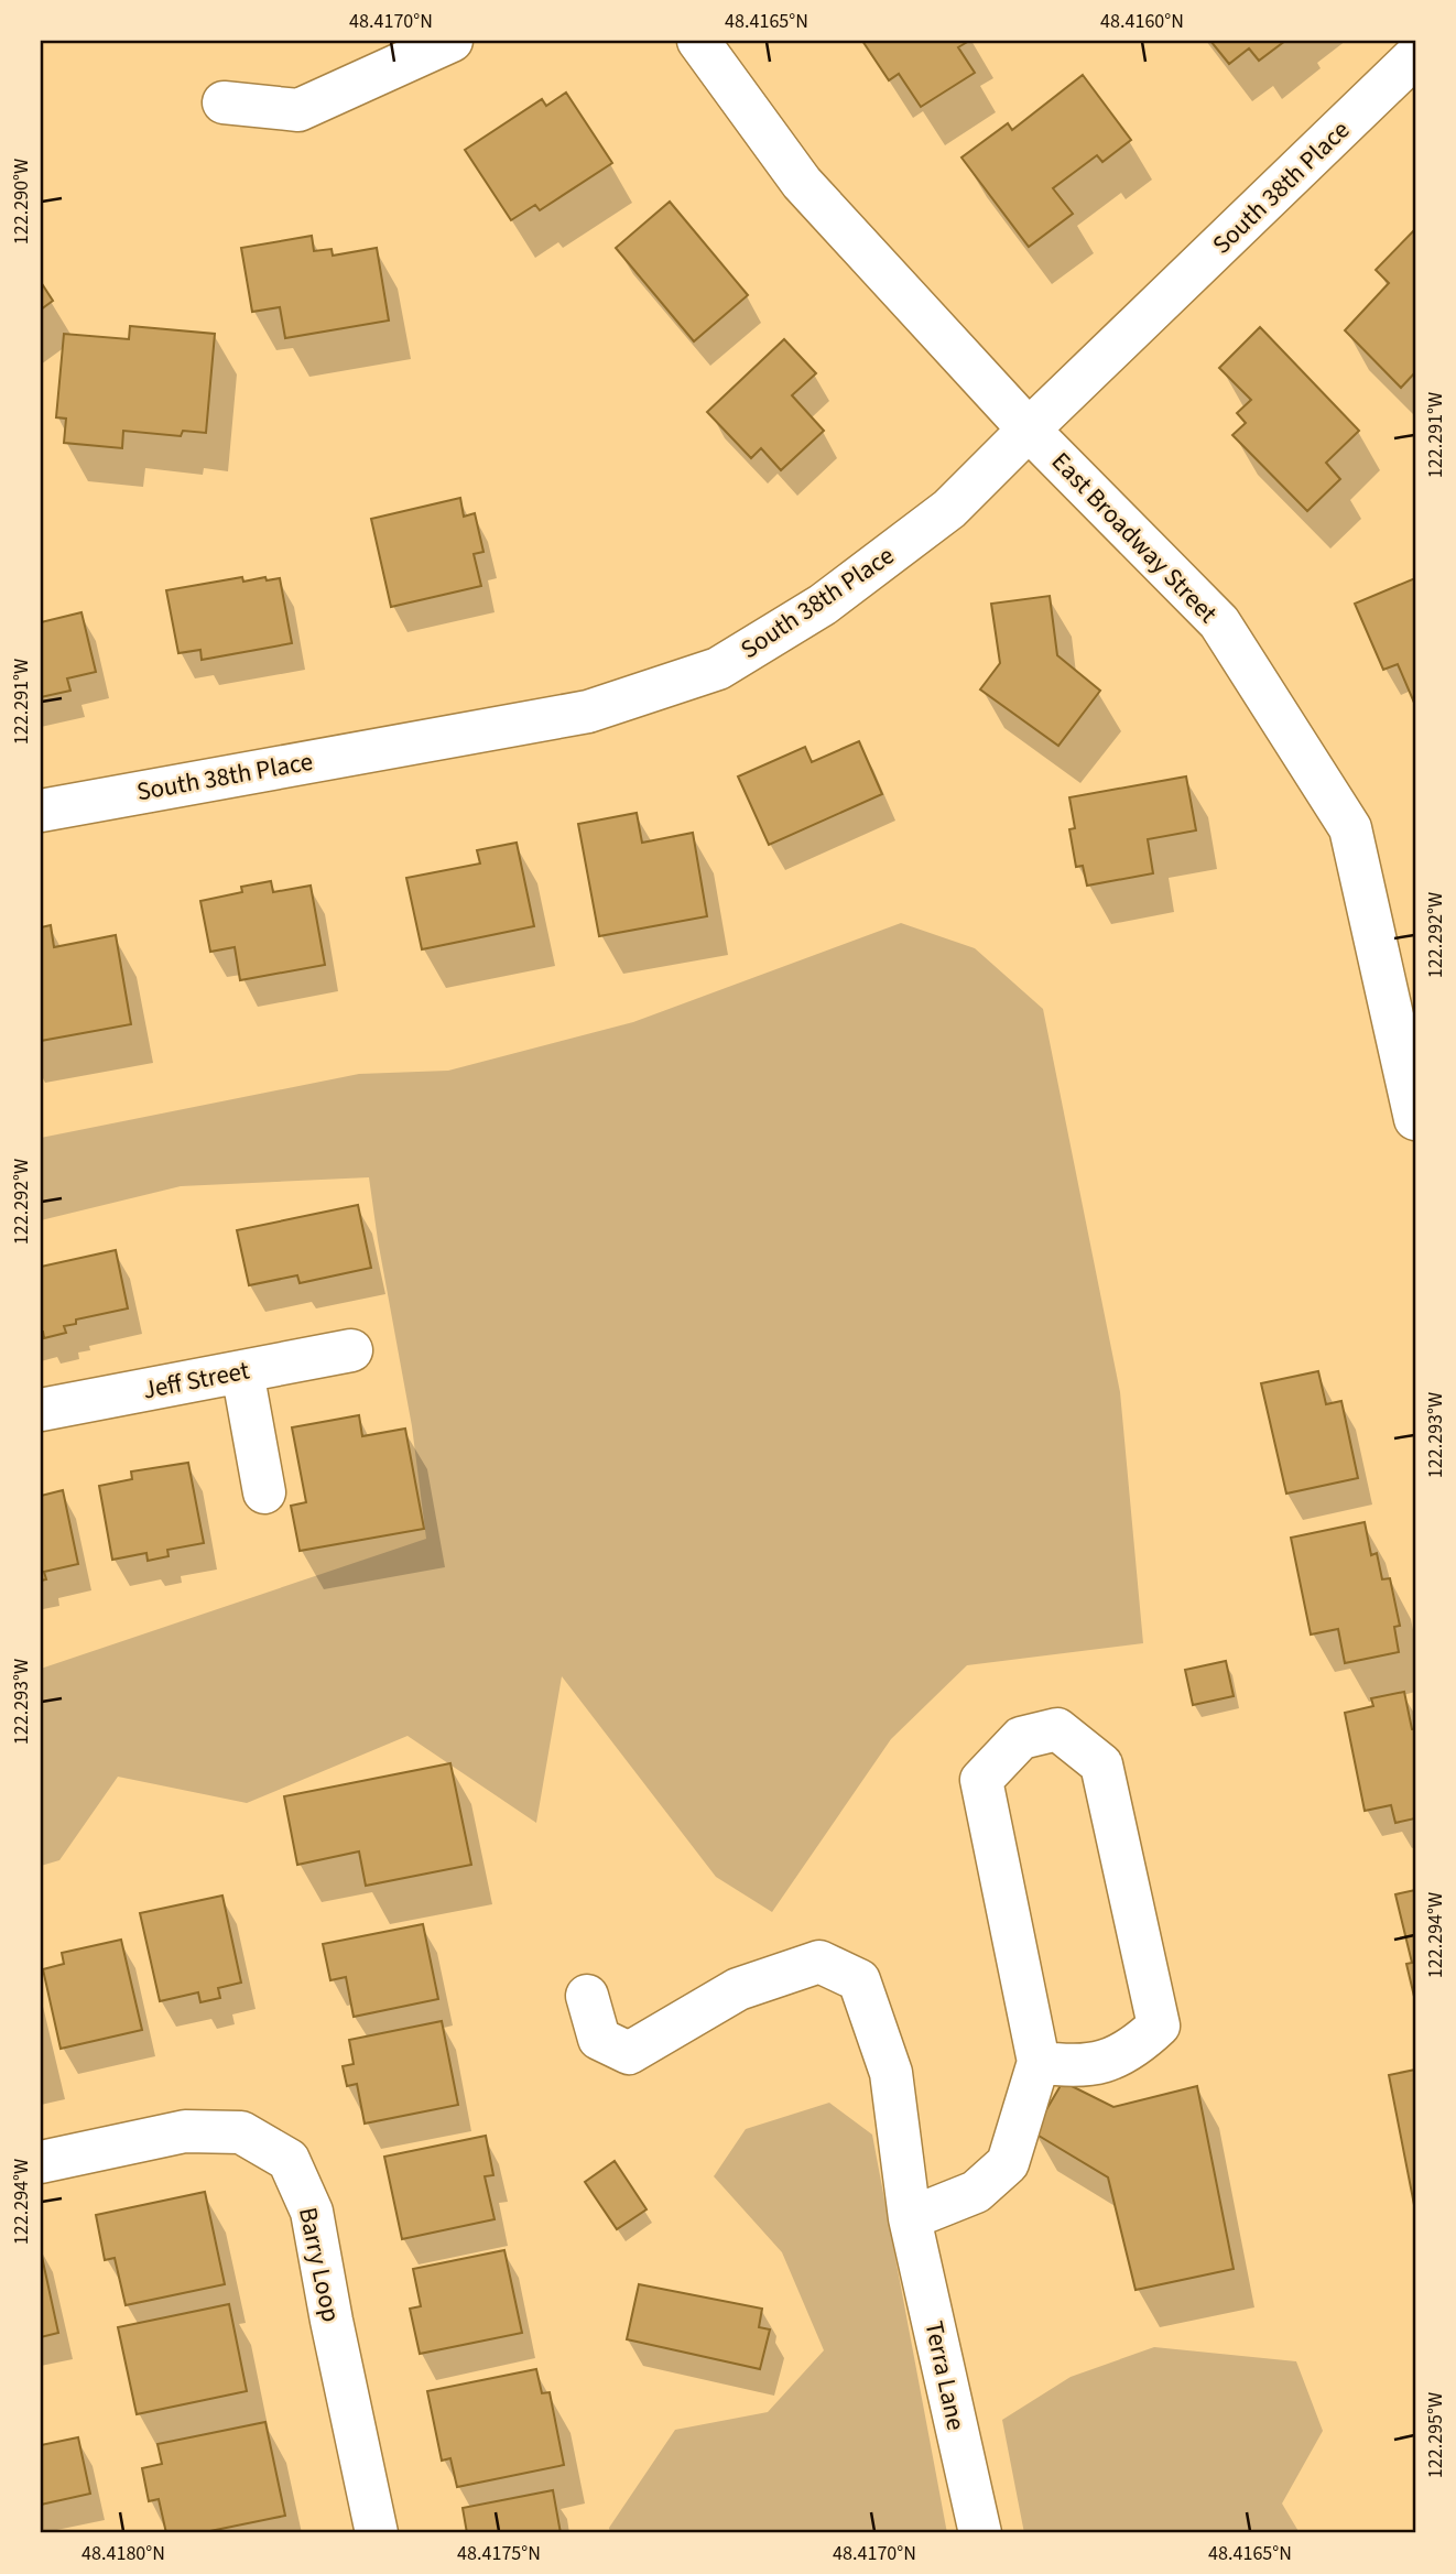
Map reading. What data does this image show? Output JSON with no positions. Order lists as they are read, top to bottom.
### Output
{
  "streets": {
    "street": [
      "South 38th Place",
      "East Broadway Street",
      "Jeff Street",
      "Barry Loop",
      "Terra Lane"
    ]
  },
  "crossings": [
    ["South 38th Place", "East Broadway Street"]
  ],
  "coordinates": [
    "48.4170°N",
    "48.4165°N",
    "48.4160°N",
    "122.290°W",
    "122.291°W",
    "122.292°W",
    "122.293°W",
    "122.294°W",
    "122.295°W",
    "48.4180°N",
    "48.4175°N"
  ]
}
